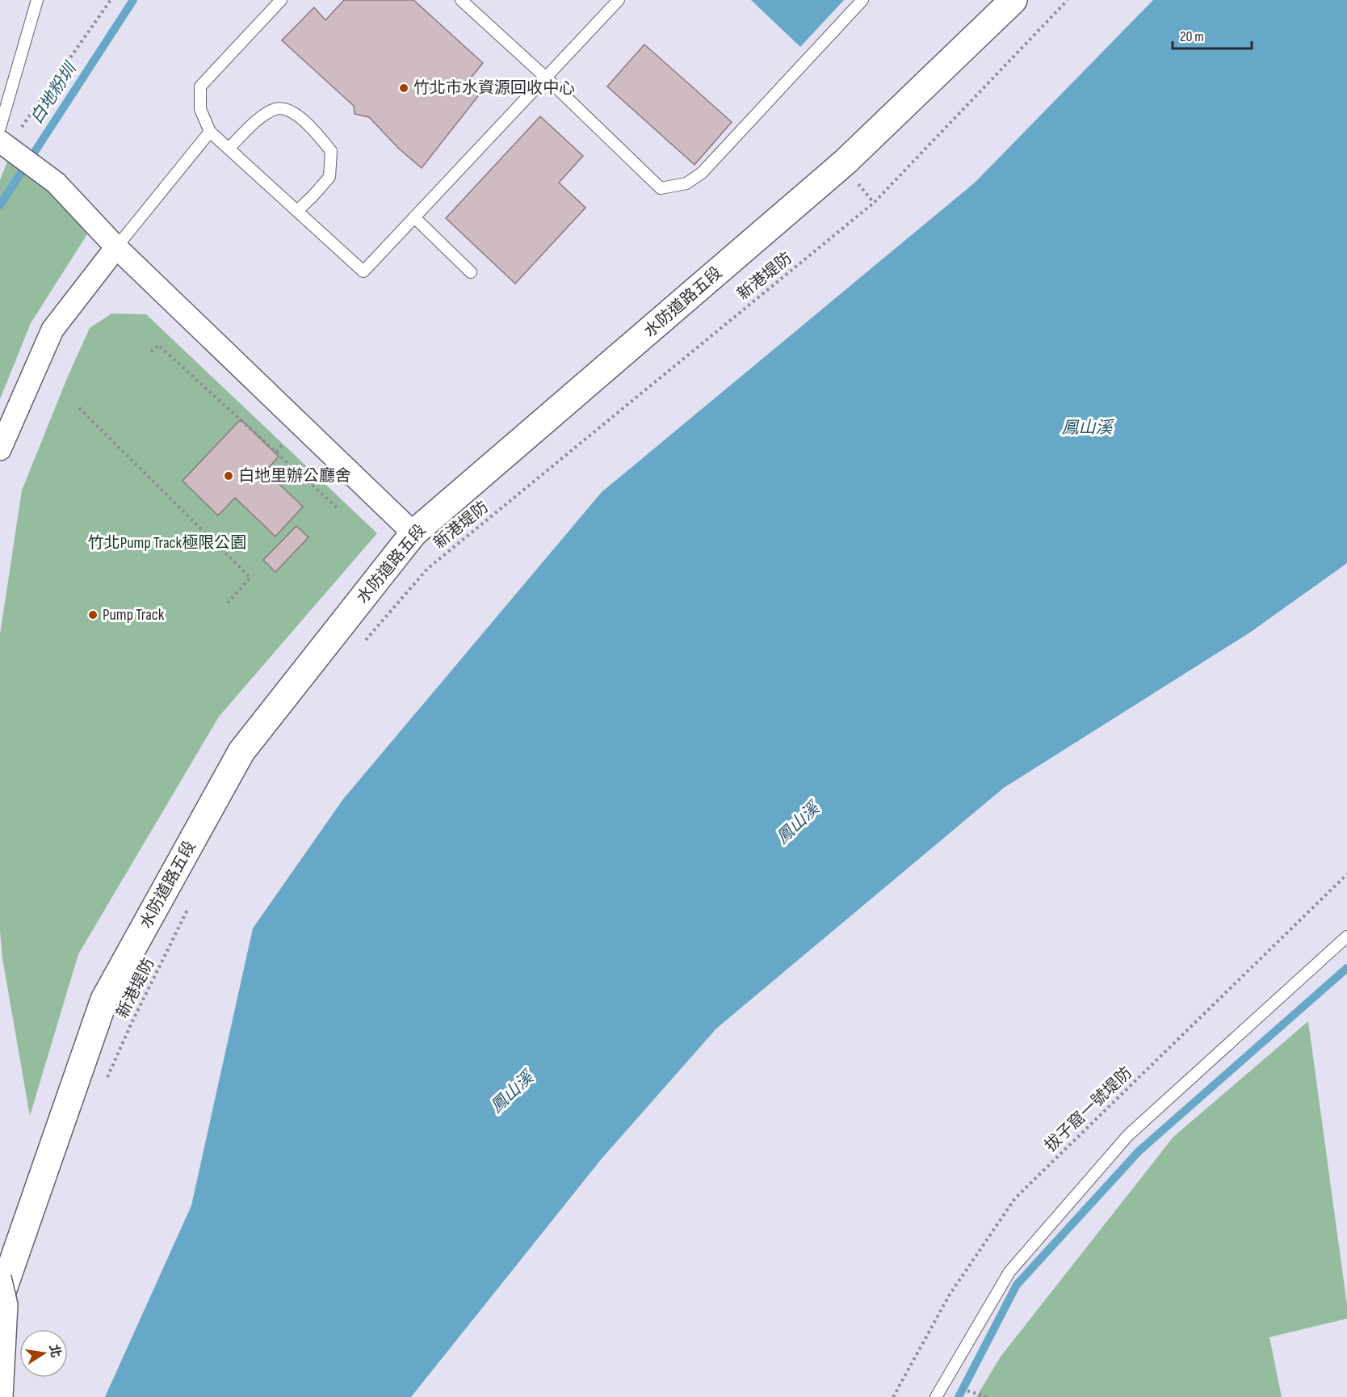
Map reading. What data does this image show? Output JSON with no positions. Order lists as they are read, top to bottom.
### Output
{
  "streets": {
    "street": ["水防道路五段"],
    "path": ["新港堤防", "拔子窟一號堤防"]
  },
  "water": ["白地粉圳", "鳳山溪"],
  "parks": ["竹北Pump Track極限公園"],
  "places": ["竹北市水資源回收中心", "白地里辦公廳舍", "Pump Track"],
  "scale_bar": "20 m",
  "north": "right"
}
